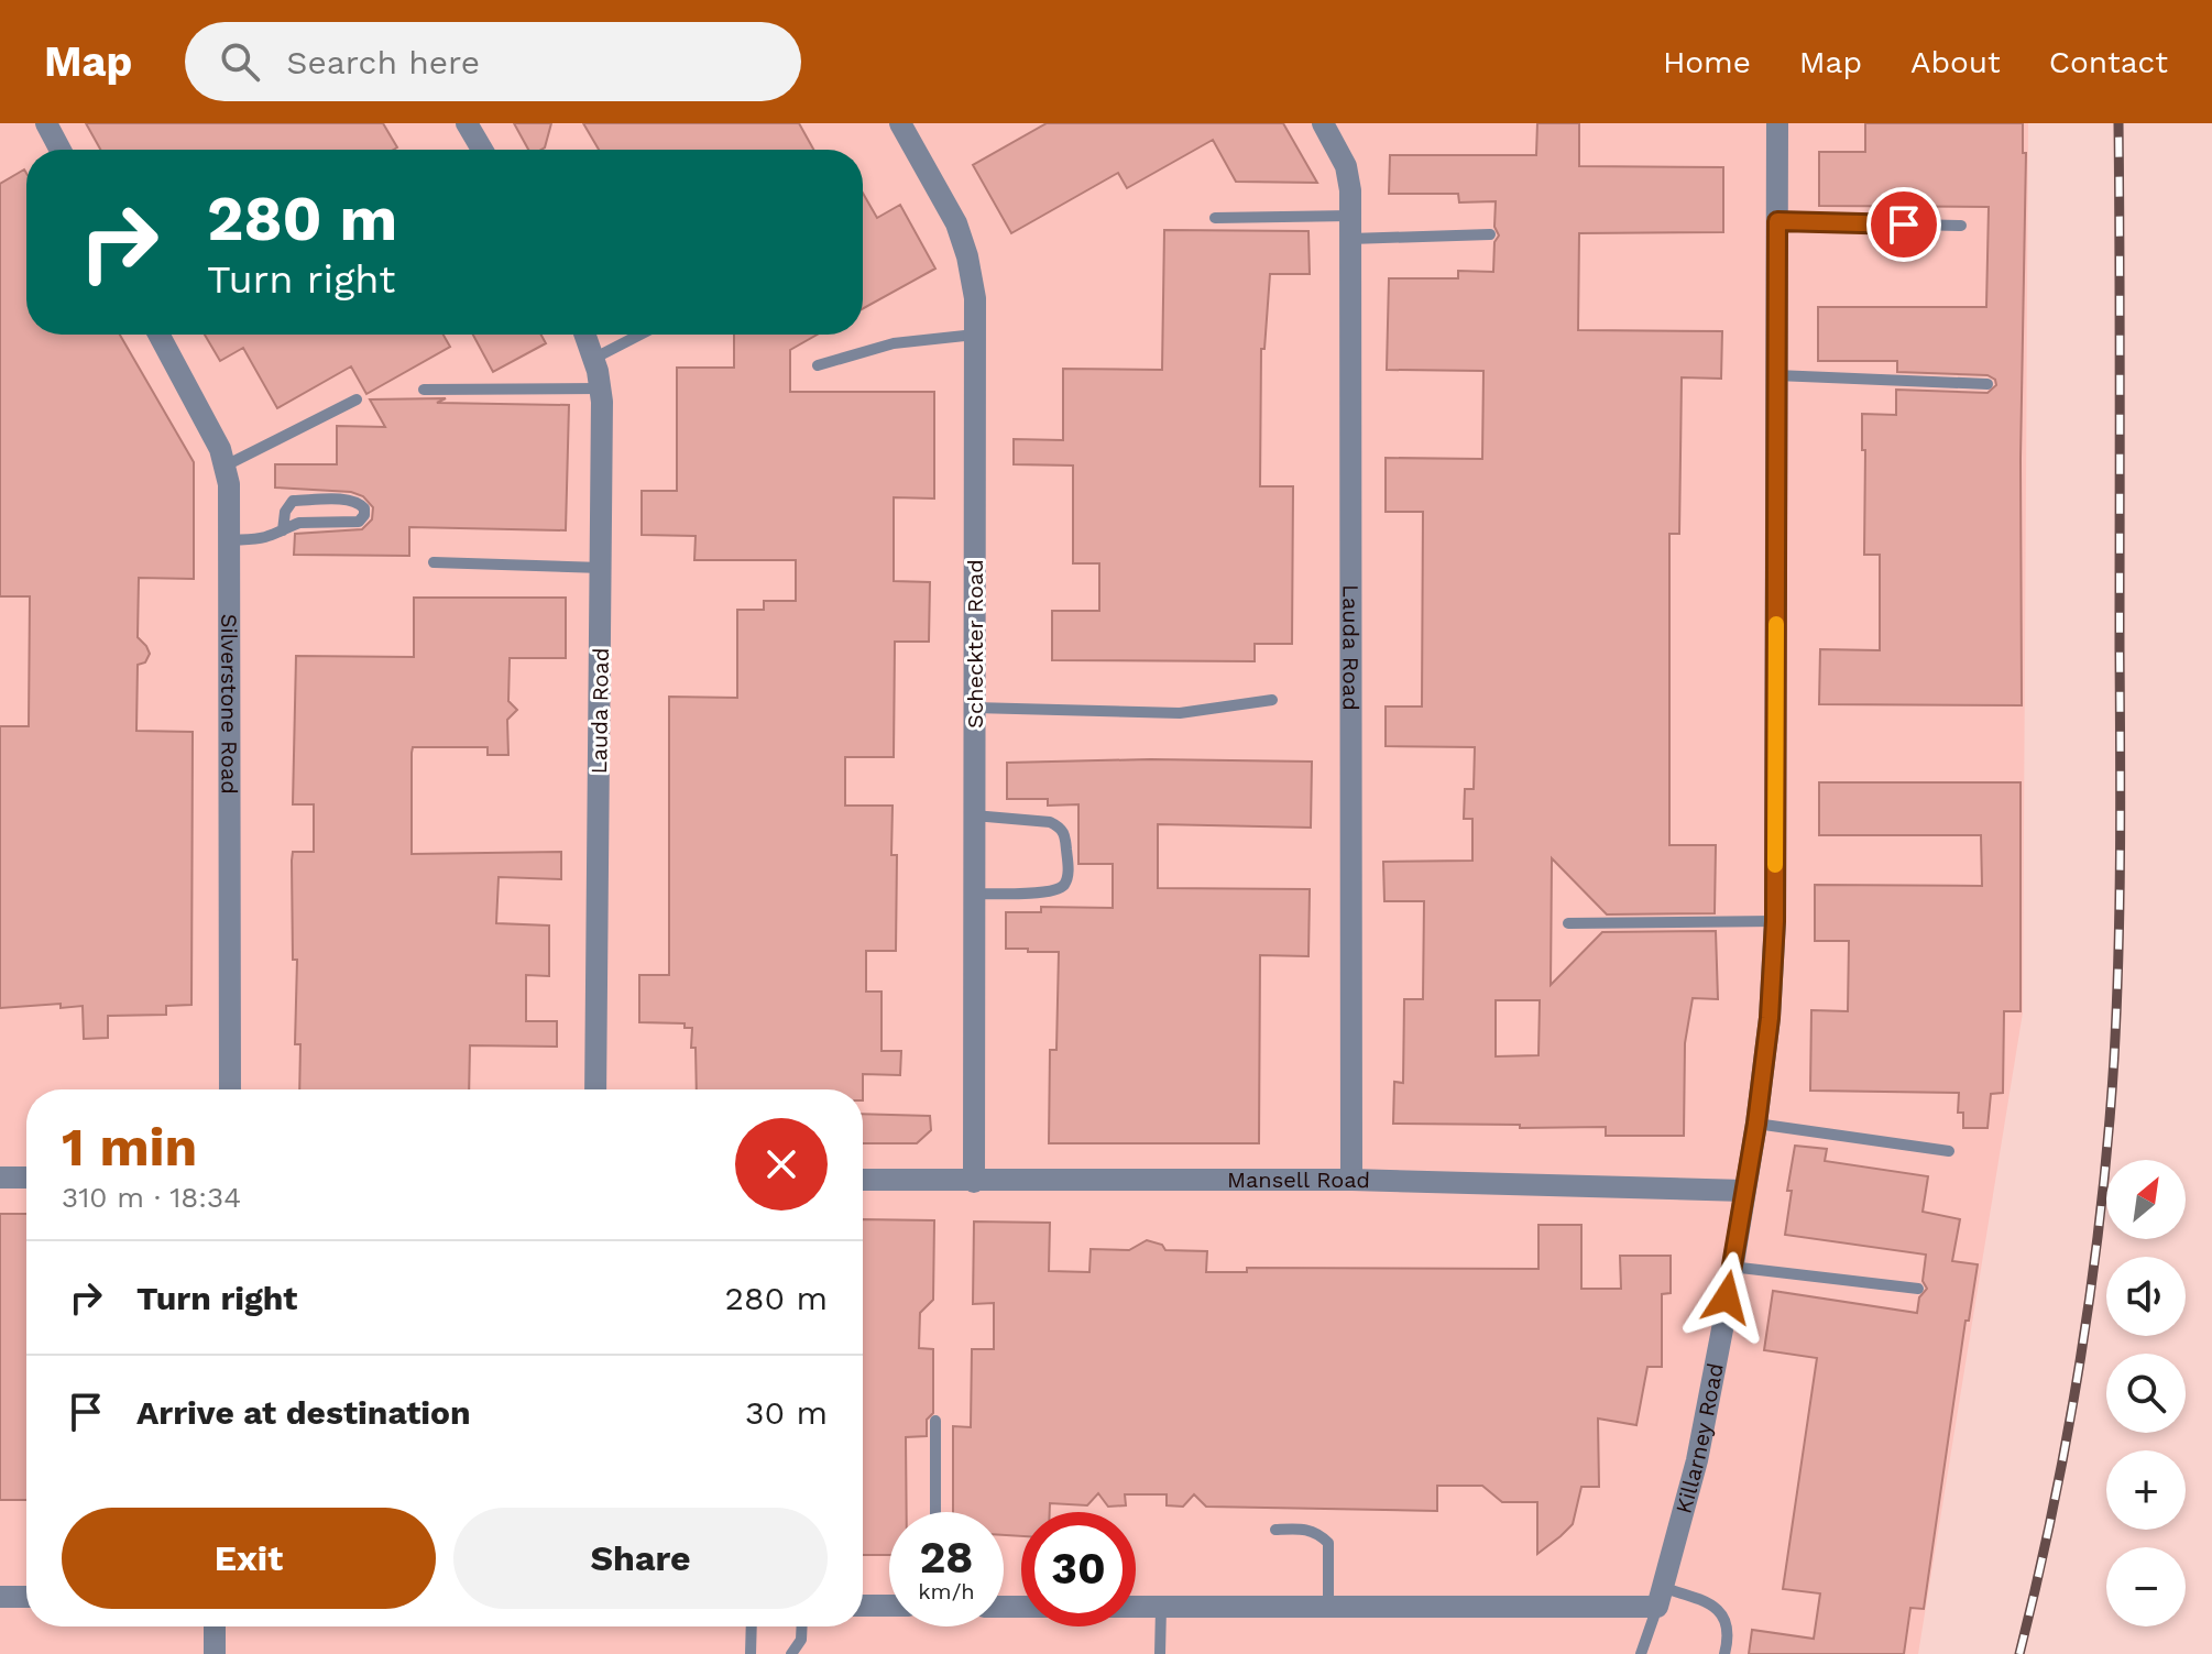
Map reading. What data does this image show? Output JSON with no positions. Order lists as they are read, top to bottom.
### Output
{
  "streets": {
    "street": [
      "Scheckter Road",
      "Lauda Road",
      "Silverstone Road",
      "Mansell Road",
      "Killarney Road"
    ]
  },
  "crossings": [
    ["Scheckter Road", "Mansell Road"],
    ["Lauda Road", "Mansell Road"],
    ["Mansell Road", "Killarney Road"]
  ],
  "north": "top right",
  "page": {
    "header": "Map",
    "search": "Search here",
    "nav": [
      "Home",
      "Map",
      "About",
      "Contact"
    ],
    "turn": ["280 m", "Turn right"],
    "heading": ["1 min", "310 m · 18:34"],
    "map_buttons": ["+", "−"],
    "list": [
      {
        "name": "Turn right",
        "value": "280 m"
      },
      {
        "name": "Arrive at destination",
        "value": "30 m"
      }
    ],
    "buttons": ["Exit", "Share"],
    "speed": "28 km/h",
    "limit": "30"
  }
}
